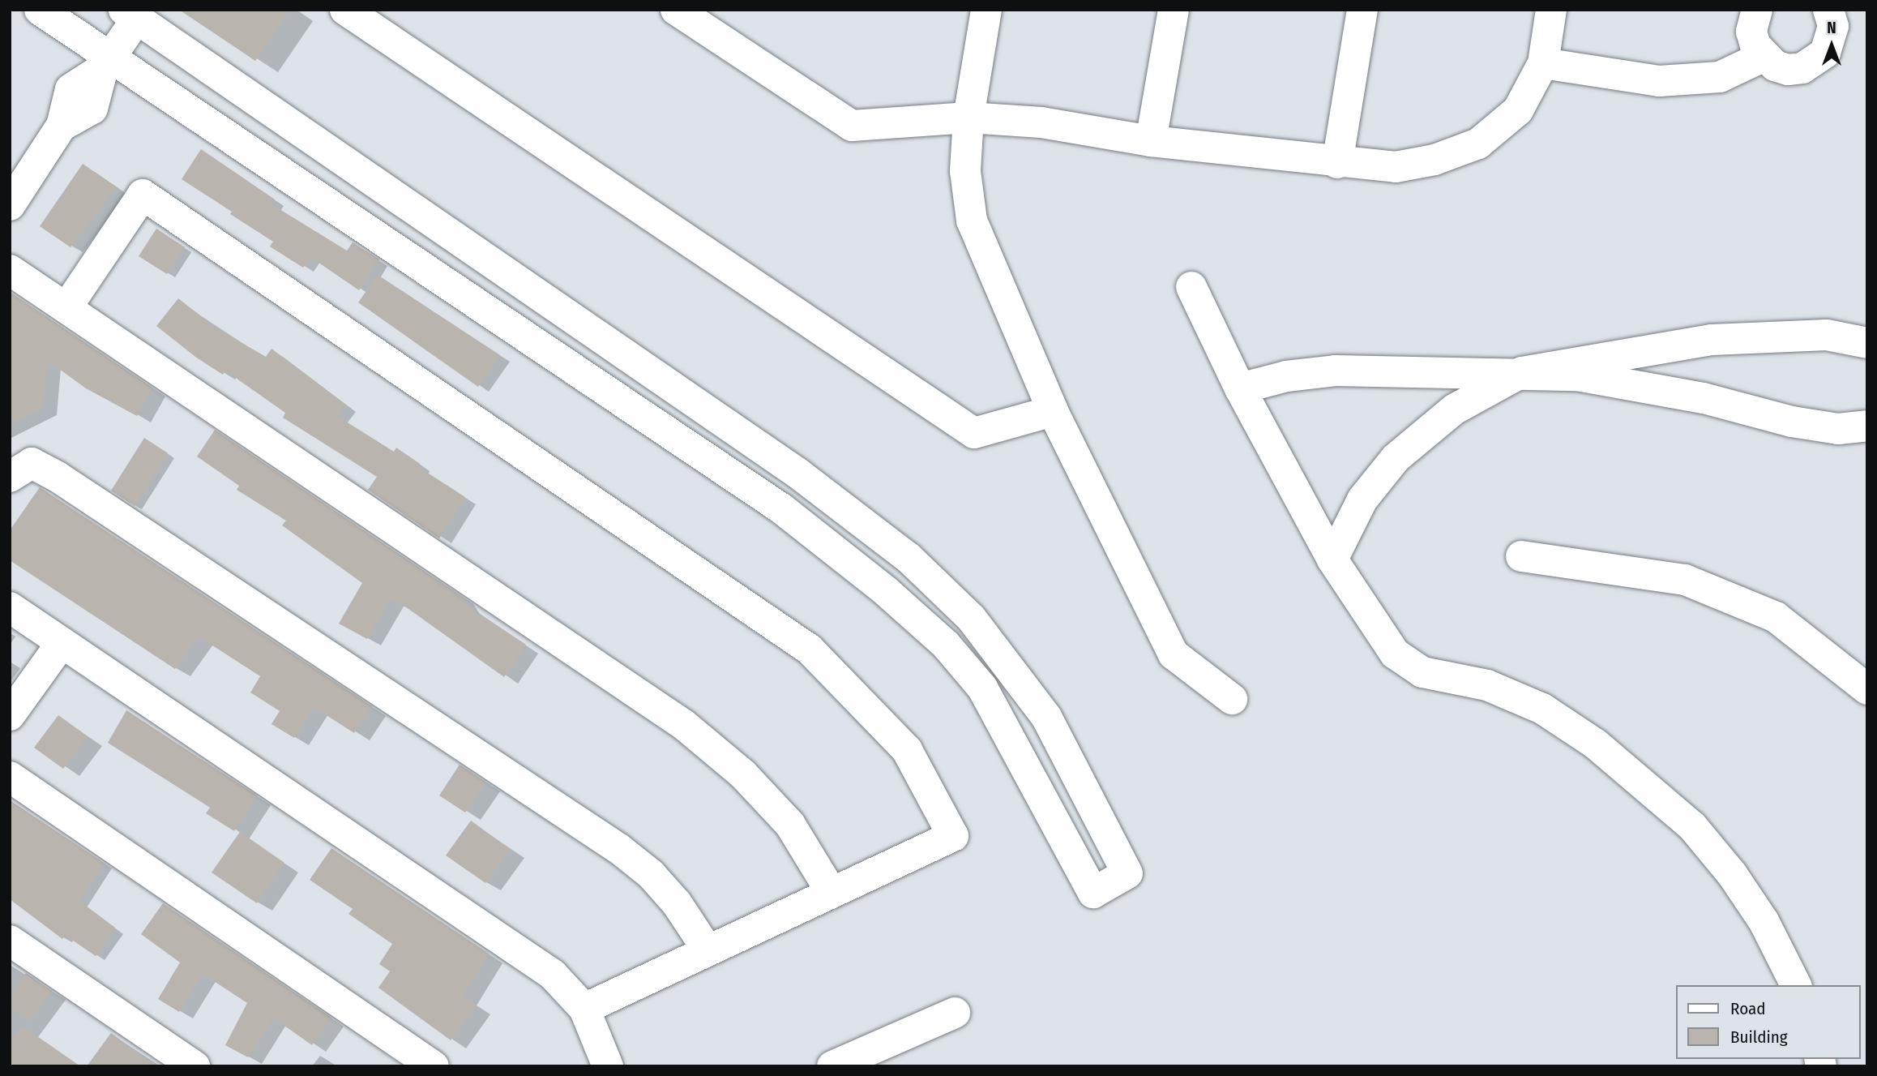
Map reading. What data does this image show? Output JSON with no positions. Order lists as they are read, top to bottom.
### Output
{
  "legend": ["Road", "Building"],
  "north": "top"
}
